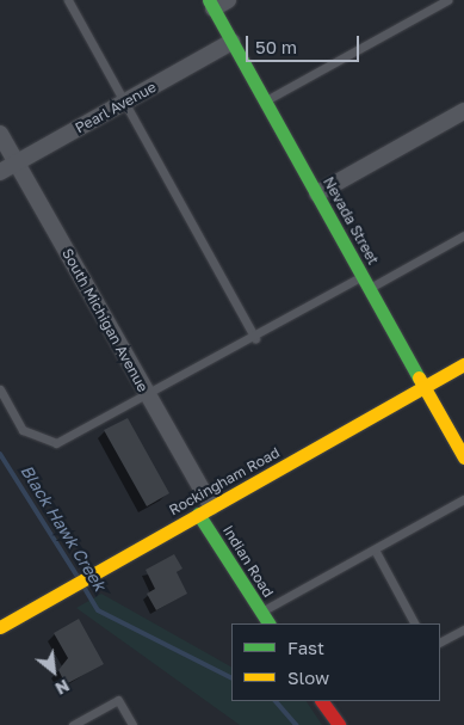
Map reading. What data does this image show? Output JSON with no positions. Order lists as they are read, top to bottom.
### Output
{
  "streets": {
    "street": [
      "Pearl Avenue",
      "Nevada Street",
      "South Michigan Avenue",
      "Rockingham Road",
      "Indian Road"
    ]
  },
  "crossings": [
    ["Pearl Avenue", "Nevada Street"],
    ["Pearl Avenue", "South Michigan Avenue"],
    ["Nevada Street", "Rockingham Road"],
    ["South Michigan Avenue", "Rockingham Road"],
    ["South Michigan Avenue", "Indian Road"],
    ["Rockingham Road", "Indian Road"]
  ],
  "water": ["Black Hawk Creek"],
  "legend": ["Fast", "Slow"],
  "scale_bar": "50 m",
  "north": "bottom right"
}
